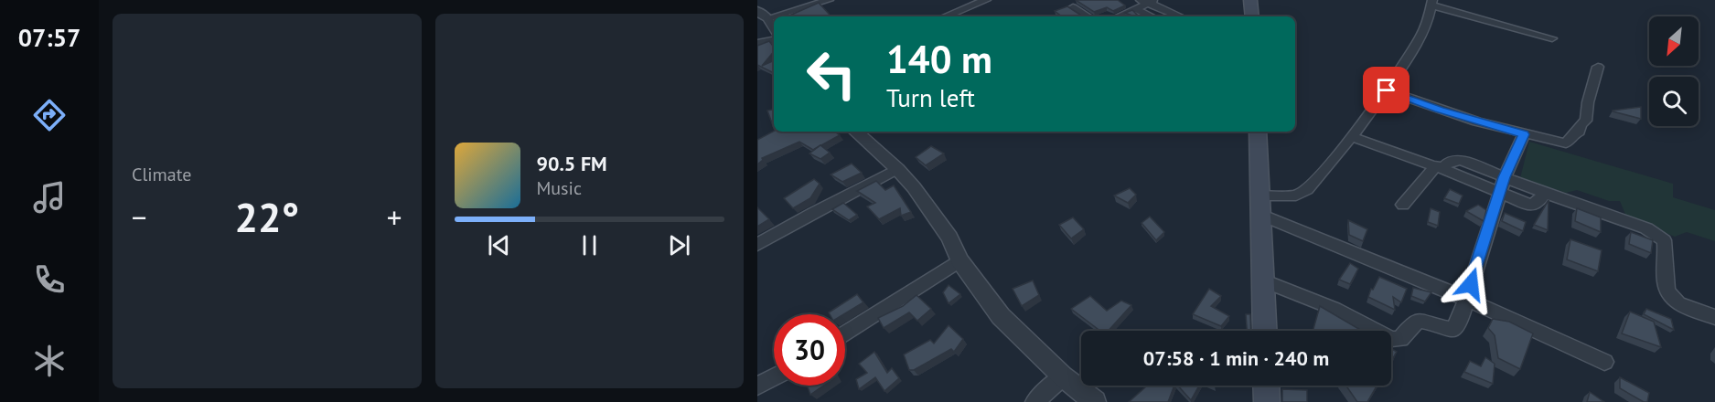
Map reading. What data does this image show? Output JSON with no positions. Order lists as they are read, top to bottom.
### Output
{
  "north": "bottom left",
  "page": {
    "tabs": "07:57",
    "tile": "Climate",
    "turn": ["140 m", "Turn left"],
    "song": ["90.5 FM", "Music"],
    "heat": ["−", "22°", "+"],
    "limit": "30",
    "trip": "07:58 · 1 min · 240 m"
  }
}
